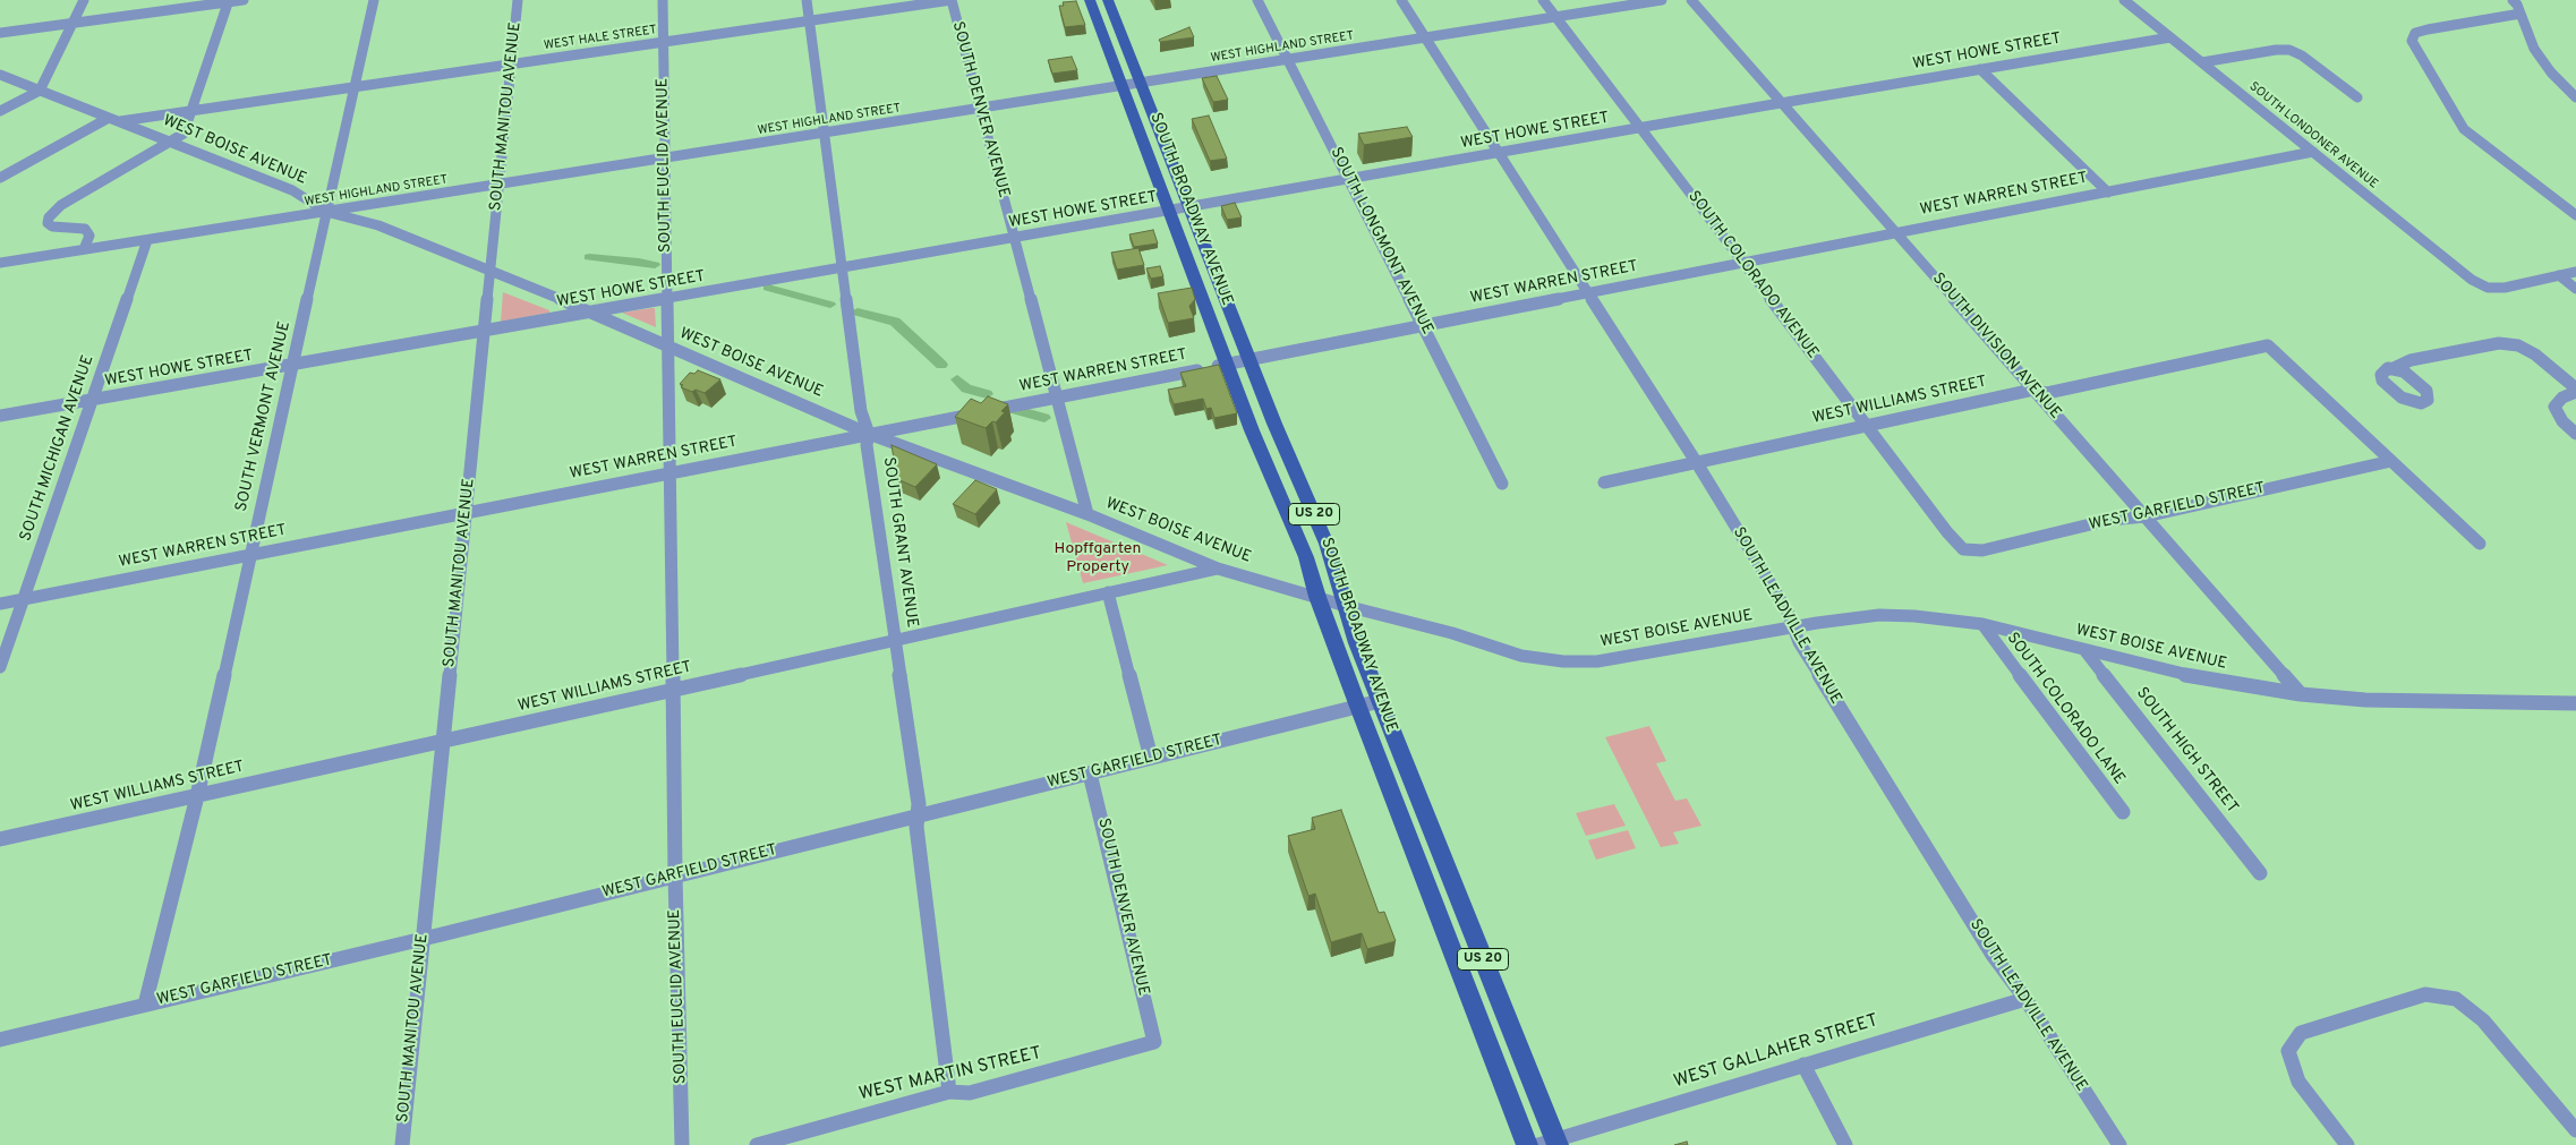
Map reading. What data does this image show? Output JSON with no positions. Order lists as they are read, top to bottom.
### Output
{
  "streets": {
    "main road": ["SOUTH BROADWAY AVENUE", "US 20"],
    "street": [
      "WEST HALE STREET",
      "WEST HIGHLAND STREET",
      "WEST HOWE STREET",
      "SOUTH DENVER AVENUE",
      "SOUTH MANITOU AVENUE",
      "SOUTH LONDONER AVENUE",
      "WEST BOISE AVENUE",
      "SOUTH EUCLID AVENUE",
      "WEST WARREN STREET",
      "SOUTH LONGMONT AVENUE",
      "SOUTH COLORADO AVENUE",
      "SOUTH DIVISION AVENUE",
      "WEST WILLIAMS STREET",
      "SOUTH VERMONT AVENUE",
      "SOUTH MICHIGAN AVENUE",
      "WEST GARFIELD STREET",
      "SOUTH GRANT AVENUE",
      "SOUTH LEADVILLE AVENUE",
      "SOUTH COLORADO LANE",
      "SOUTH HIGH STREET",
      "WEST GALLAHER STREET",
      "WEST MARTIN STREET"
    ]
  },
  "crossings": [
    ["WEST HALE STREET", "SOUTH DENVER AVENUE"],
    ["WEST HALE STREET", "SOUTH MANITOU AVENUE"],
    ["WEST HALE STREET", "WEST BOISE AVENUE"],
    ["WEST HALE STREET", "SOUTH EUCLID AVENUE"],
    ["WEST HALE STREET", "SOUTH VERMONT AVENUE"],
    ["WEST HALE STREET", "SOUTH GRANT AVENUE"],
    ["WEST HIGHLAND STREET", "SOUTH DENVER AVENUE"],
    ["WEST HIGHLAND STREET", "SOUTH MANITOU AVENUE"],
    ["WEST HIGHLAND STREET", "WEST BOISE AVENUE"],
    ["WEST HIGHLAND STREET", "SOUTH EUCLID AVENUE"],
    ["WEST HIGHLAND STREET", "SOUTH BROADWAY AVENUE"],
    ["WEST HIGHLAND STREET", "SOUTH LONGMONT AVENUE"],
    ["WEST HIGHLAND STREET", "SOUTH COLORADO AVENUE"],
    ["WEST HIGHLAND STREET", "SOUTH VERMONT AVENUE"],
    ["WEST HIGHLAND STREET", "SOUTH MICHIGAN AVENUE"],
    ["WEST HIGHLAND STREET", "SOUTH GRANT AVENUE"],
    ["WEST HIGHLAND STREET", "SOUTH LEADVILLE AVENUE"],
    ["WEST HOWE STREET", "SOUTH DENVER AVENUE"],
    ["WEST HOWE STREET", "SOUTH MANITOU AVENUE"],
    ["WEST HOWE STREET", "SOUTH LONDONER AVENUE"],
    ["WEST HOWE STREET", "WEST BOISE AVENUE"],
    ["WEST HOWE STREET", "SOUTH EUCLID AVENUE"],
    ["WEST HOWE STREET", "SOUTH BROADWAY AVENUE"],
    ["WEST HOWE STREET", "SOUTH LONGMONT AVENUE"],
    ["WEST HOWE STREET", "SOUTH COLORADO AVENUE"],
    ["WEST HOWE STREET", "SOUTH DIVISION AVENUE"],
    ["WEST HOWE STREET", "SOUTH VERMONT AVENUE"],
    ["WEST HOWE STREET", "SOUTH MICHIGAN AVENUE"],
    ["WEST HOWE STREET", "SOUTH GRANT AVENUE"],
    ["WEST HOWE STREET", "SOUTH LEADVILLE AVENUE"],
    ["SOUTH DENVER AVENUE", "WEST BOISE AVENUE"],
    ["SOUTH DENVER AVENUE", "WEST WARREN STREET"],
    ["SOUTH DENVER AVENUE", "WEST GARFIELD STREET"],
    ["SOUTH DENVER AVENUE", "WEST MARTIN STREET"],
    ["SOUTH MANITOU AVENUE", "WEST BOISE AVENUE"],
    ["SOUTH MANITOU AVENUE", "WEST WARREN STREET"],
    ["SOUTH MANITOU AVENUE", "WEST WILLIAMS STREET"],
    ["SOUTH MANITOU AVENUE", "WEST GARFIELD STREET"],
    ["SOUTH LONDONER AVENUE", "WEST WARREN STREET"],
    ["WEST BOISE AVENUE", "SOUTH EUCLID AVENUE"],
    ["WEST BOISE AVENUE", "WEST WARREN STREET"],
    ["WEST BOISE AVENUE", "SOUTH BROADWAY AVENUE"],
    ["WEST BOISE AVENUE", "SOUTH DIVISION AVENUE"],
    ["WEST BOISE AVENUE", "WEST WILLIAMS STREET"],
    ["WEST BOISE AVENUE", "SOUTH VERMONT AVENUE"],
    ["WEST BOISE AVENUE", "SOUTH GRANT AVENUE"],
    ["WEST BOISE AVENUE", "SOUTH LEADVILLE AVENUE"],
    ["WEST BOISE AVENUE", "SOUTH COLORADO LANE"],
    ["WEST BOISE AVENUE", "SOUTH HIGH STREET"],
    ["SOUTH EUCLID AVENUE", "WEST WARREN STREET"],
    ["SOUTH EUCLID AVENUE", "WEST WILLIAMS STREET"],
    ["SOUTH EUCLID AVENUE", "WEST GARFIELD STREET"],
    ["WEST WARREN STREET", "SOUTH BROADWAY AVENUE"],
    ["WEST WARREN STREET", "SOUTH LONGMONT AVENUE"],
    ["WEST WARREN STREET", "SOUTH COLORADO AVENUE"],
    ["WEST WARREN STREET", "SOUTH DIVISION AVENUE"],
    ["WEST WARREN STREET", "SOUTH VERMONT AVENUE"],
    ["WEST WARREN STREET", "SOUTH MICHIGAN AVENUE"],
    ["WEST WARREN STREET", "SOUTH GRANT AVENUE"],
    ["WEST WARREN STREET", "SOUTH LEADVILLE AVENUE"],
    ["SOUTH BROADWAY AVENUE", "WEST GARFIELD STREET"],
    ["SOUTH BROADWAY AVENUE", "WEST GALLAHER STREET"],
    ["SOUTH COLORADO AVENUE", "WEST WILLIAMS STREET"],
    ["SOUTH COLORADO AVENUE", "WEST GARFIELD STREET"],
    ["SOUTH DIVISION AVENUE", "WEST WILLIAMS STREET"],
    ["SOUTH DIVISION AVENUE", "WEST GARFIELD STREET"],
    ["WEST WILLIAMS STREET", "SOUTH VERMONT AVENUE"],
    ["WEST WILLIAMS STREET", "WEST GARFIELD STREET"],
    ["WEST WILLIAMS STREET", "SOUTH GRANT AVENUE"],
    ["WEST WILLIAMS STREET", "SOUTH LEADVILLE AVENUE"],
    ["SOUTH VERMONT AVENUE", "WEST GARFIELD STREET"],
    ["WEST GARFIELD STREET", "SOUTH GRANT AVENUE"],
    ["SOUTH GRANT AVENUE", "WEST MARTIN STREET"],
    ["SOUTH LEADVILLE AVENUE", "WEST GALLAHER STREET"]
  ],
  "parks": ["Hopffgarten Property"]
}
